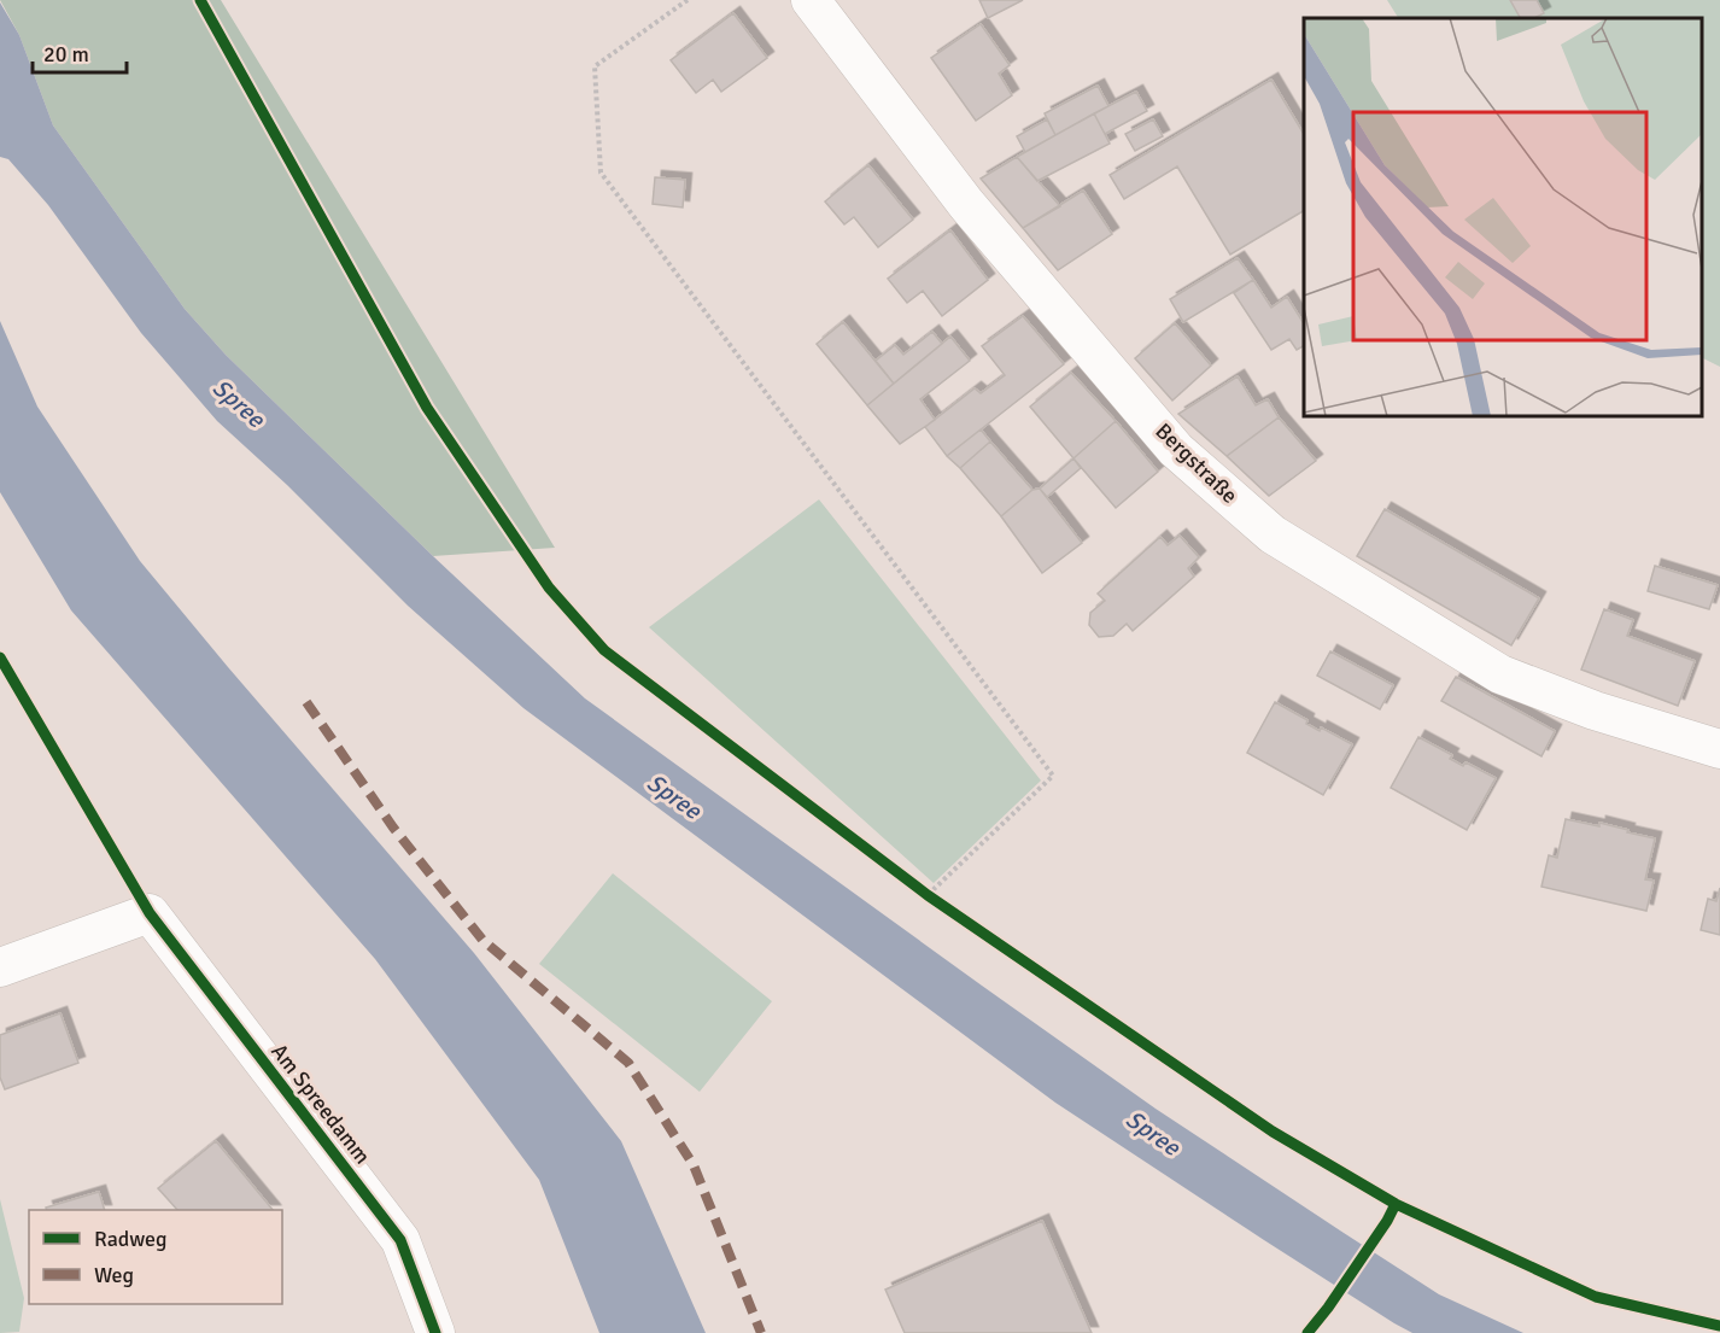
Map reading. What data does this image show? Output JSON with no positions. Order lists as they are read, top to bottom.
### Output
{
  "streets": {
    "street": ["Bergstraße", "Am Spreedamm"]
  },
  "water": ["Spree"],
  "legend": ["Radweg", "Weg"],
  "scale_bar": "20 m"
}
